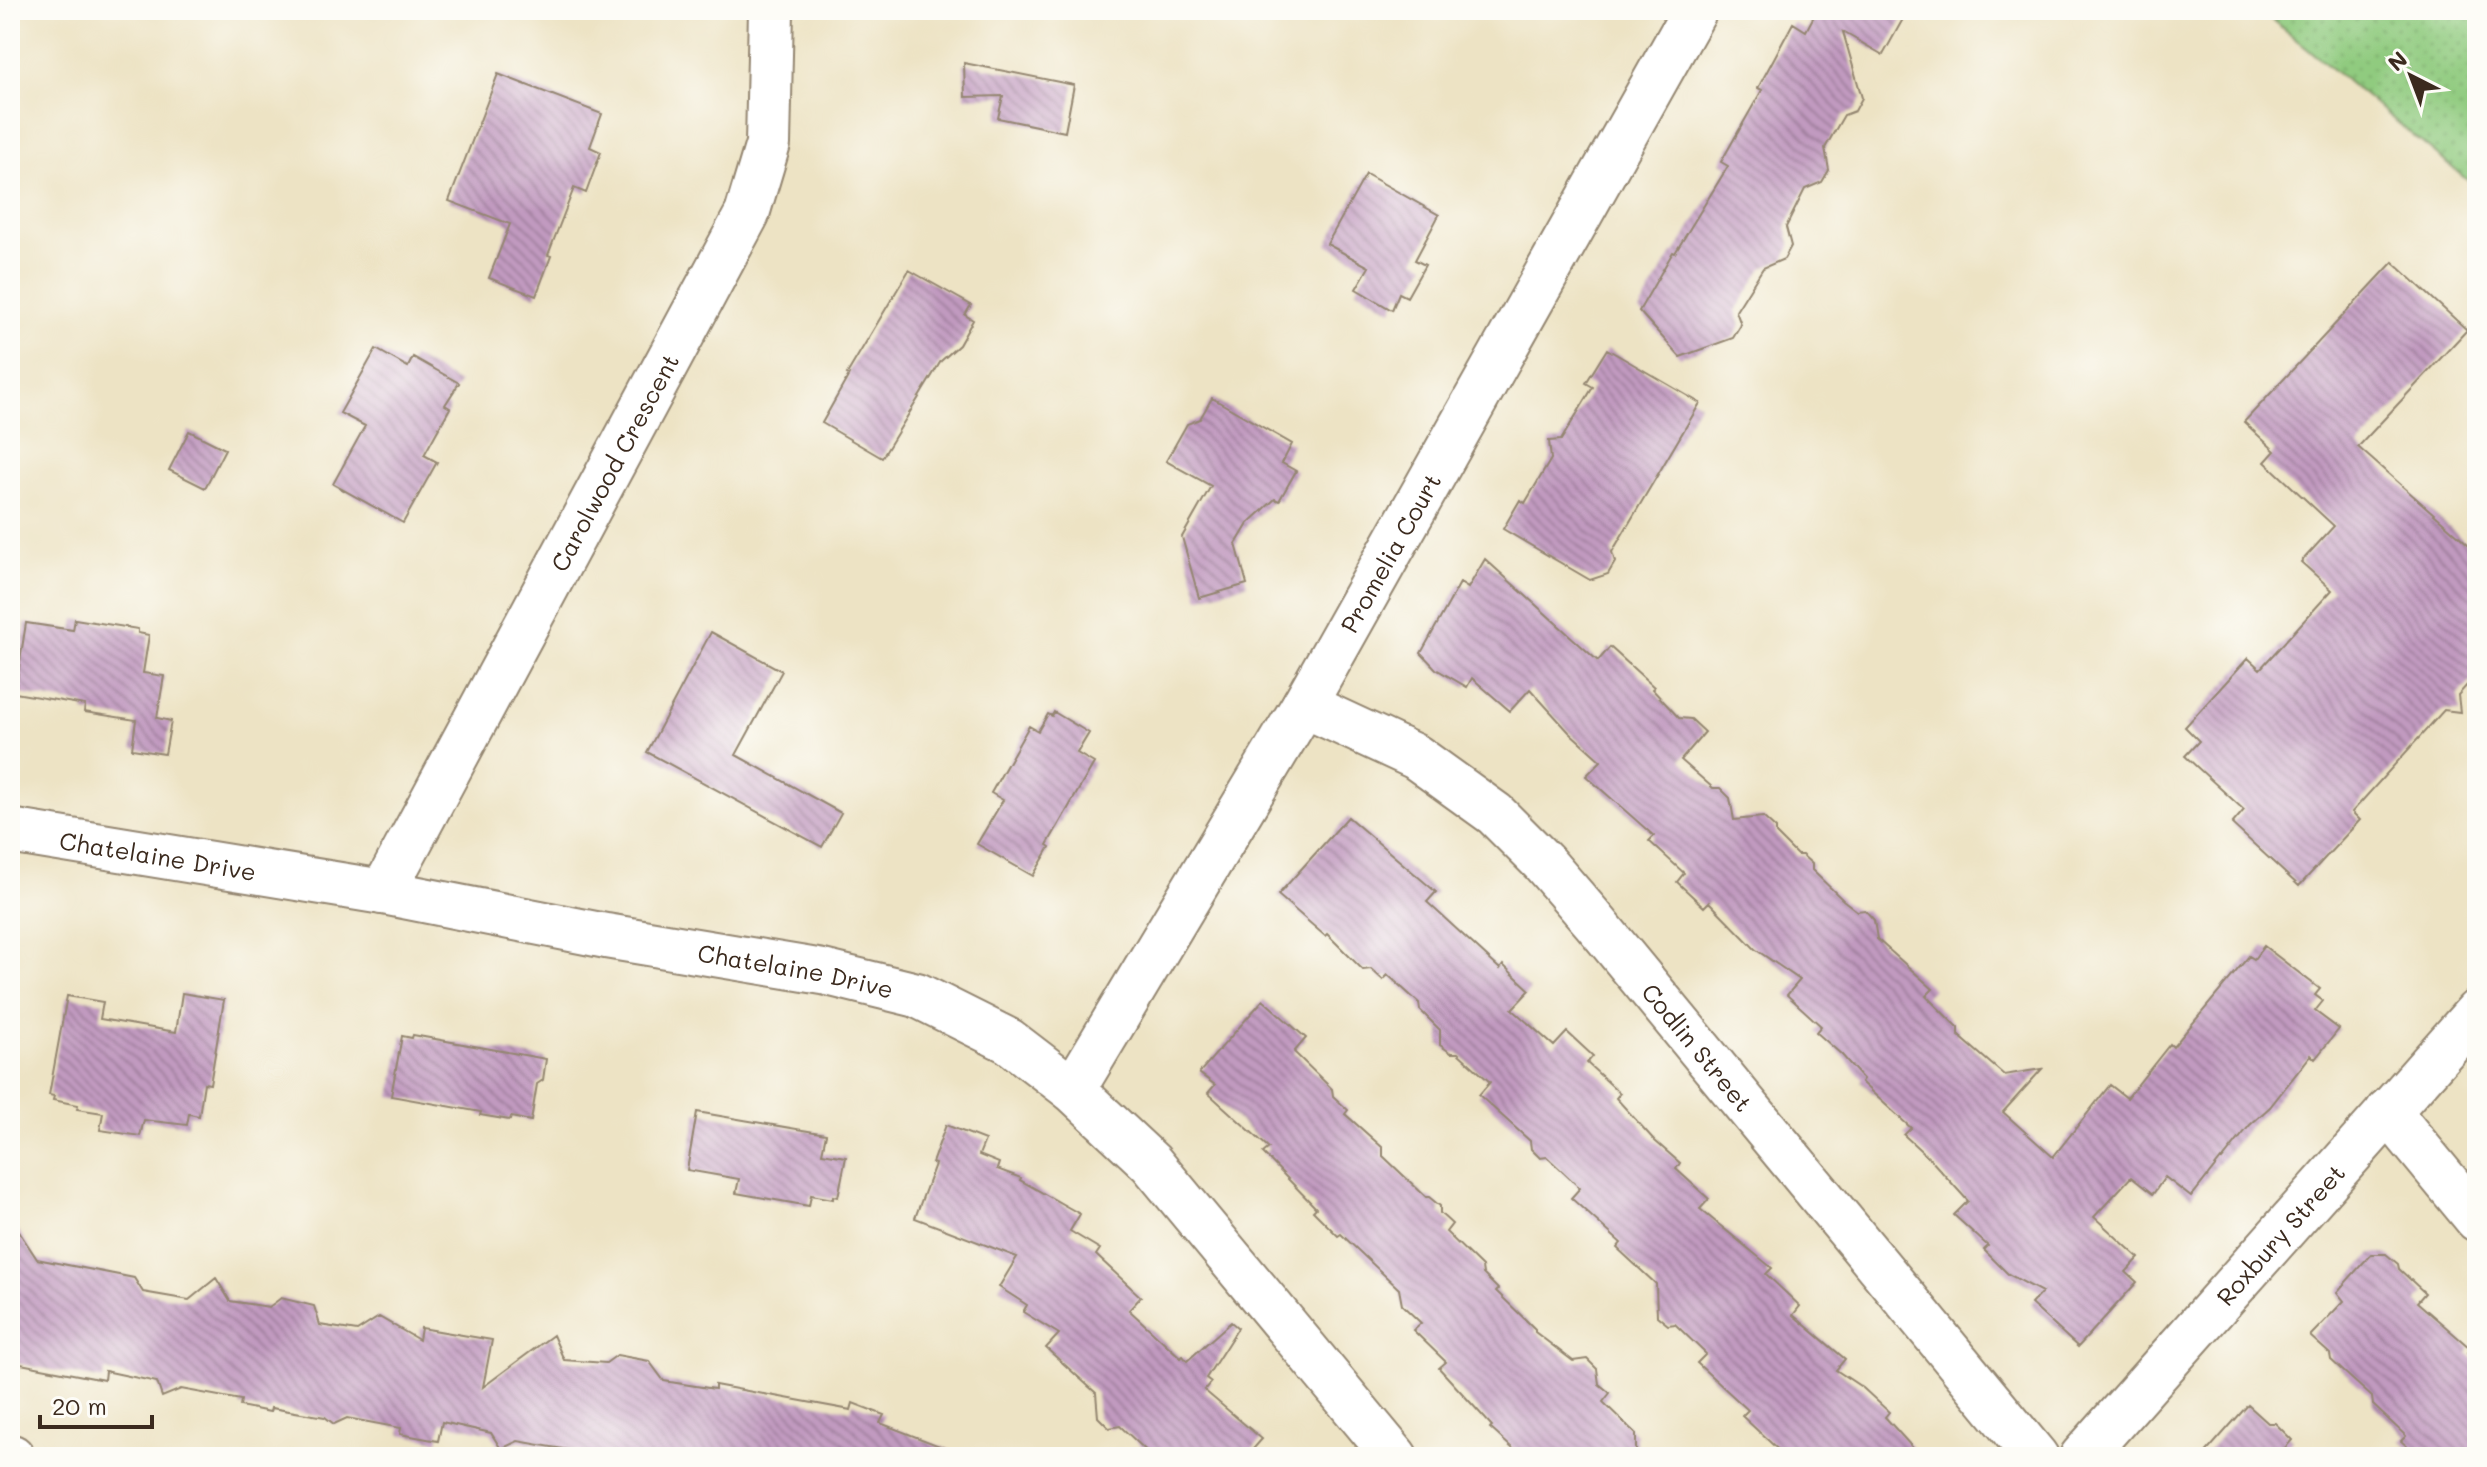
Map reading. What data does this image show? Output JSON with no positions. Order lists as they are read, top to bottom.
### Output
{
  "streets": {
    "street": [
      "Carolwood Crescent",
      "Promelia Court",
      "Chatelaine Drive",
      "Codlin Street",
      "Roxbury Street"
    ]
  },
  "crossings": [
    ["Carolwood Crescent", "Chatelaine Drive"],
    ["Promelia Court", "Chatelaine Drive"],
    ["Promelia Court", "Codlin Street"]
  ],
  "scale_bar": "20 m",
  "north": "top left"
}
